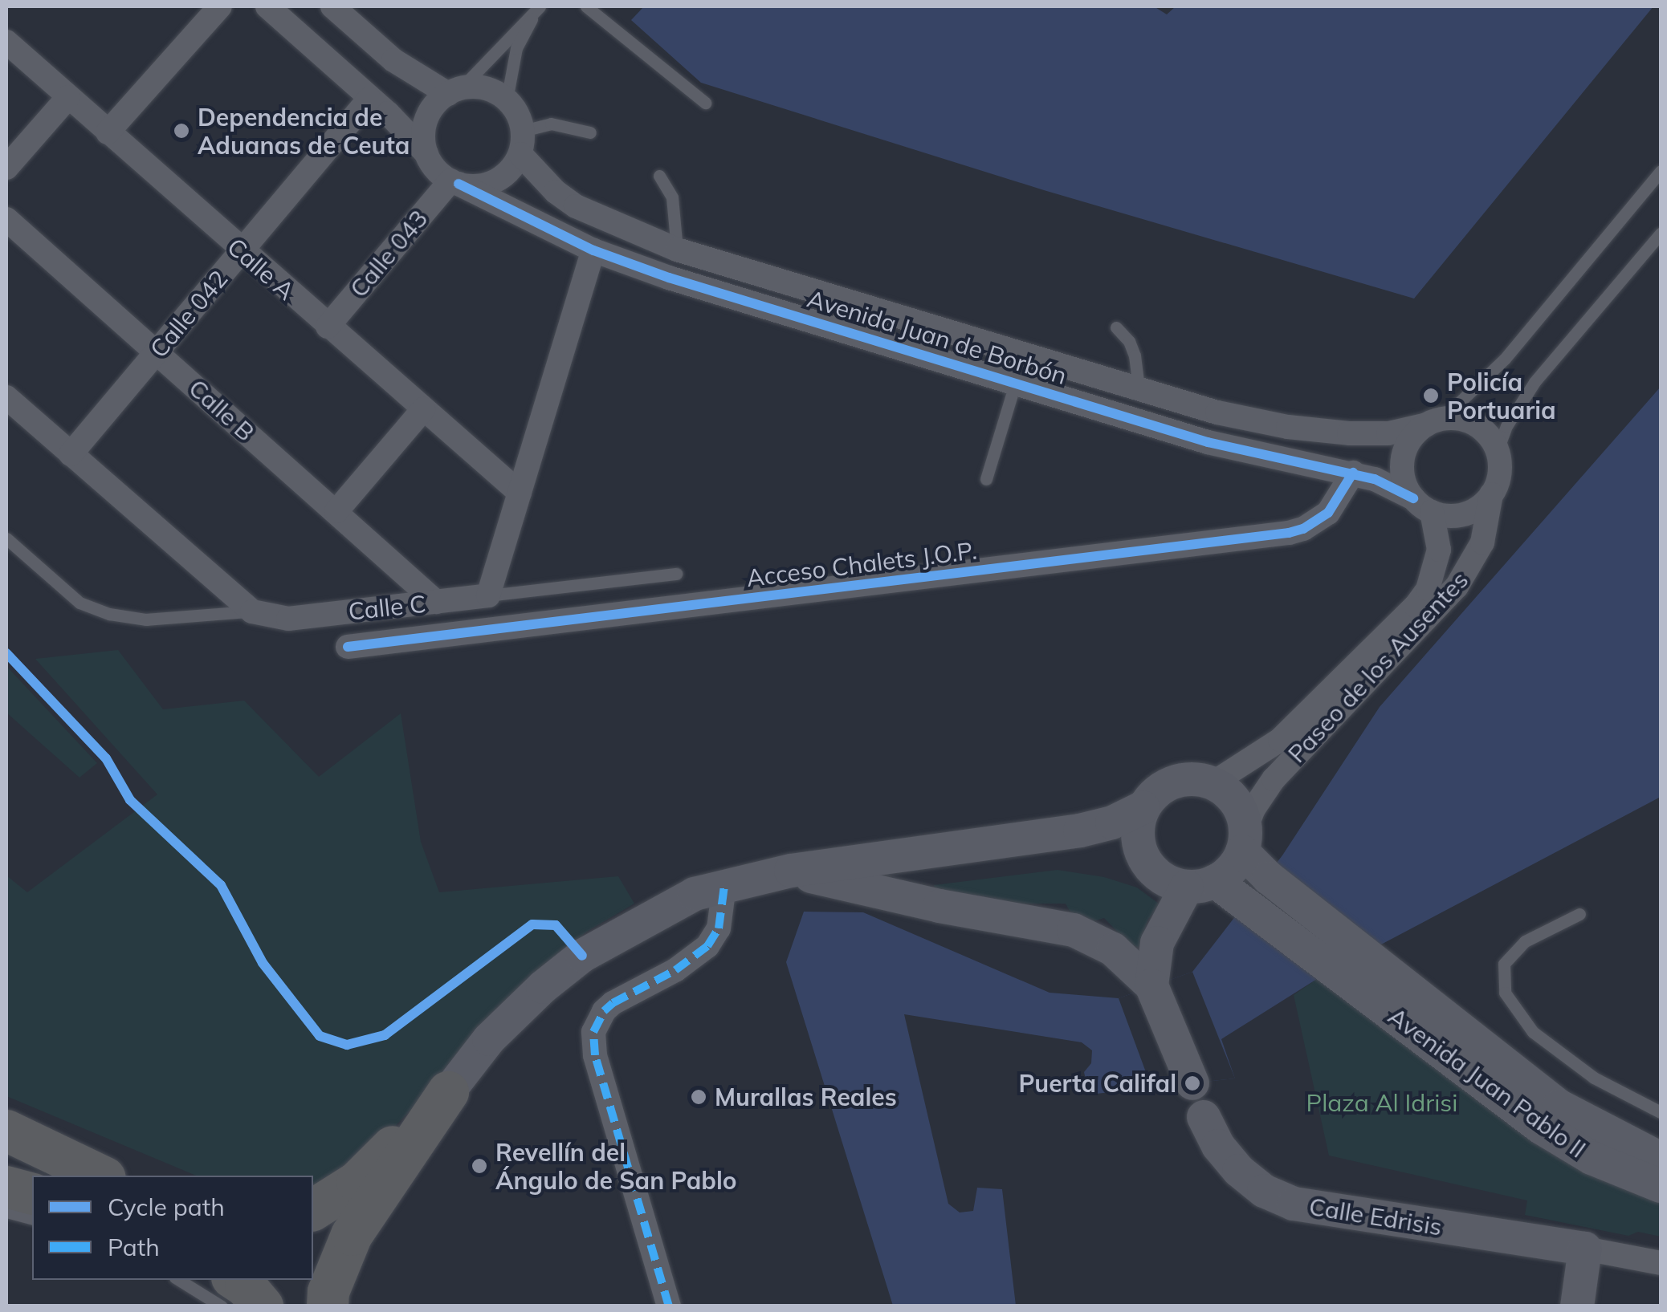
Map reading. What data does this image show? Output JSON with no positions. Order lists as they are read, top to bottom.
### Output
{
  "streets": {
    "main road": ["Avenida Juan Pablo II", "Calle Edrisis"],
    "street": [
      "Calle 043",
      "Calle A",
      "Calle 042",
      "Avenida Juan de Borbón",
      "Calle B",
      "Acceso Chalets J.O.P.",
      "Calle C",
      "Paseo de los Ausentes"
    ]
  },
  "crossings": [
    ["Calle 043", "Calle A"],
    ["Calle 043", "Avenida Juan de Borbón"],
    ["Calle A", "Calle 042"],
    ["Calle 042", "Calle B"],
    ["Avenida Juan de Borbón", "Acceso Chalets J.O.P."],
    ["Avenida Juan de Borbón", "Paseo de los Ausentes"],
    ["Calle B", "Calle C"]
  ],
  "parks": ["Plaza Al Idrisi"],
  "places": [
    "Dependencia de Aduanas de Ceuta",
    "Policía Portuaria",
    "Puerta Califal",
    "Murallas Reales",
    "Revellín del Ángulo de San Pablo"
  ],
  "legend": ["Cycle path", "Path"]
}
